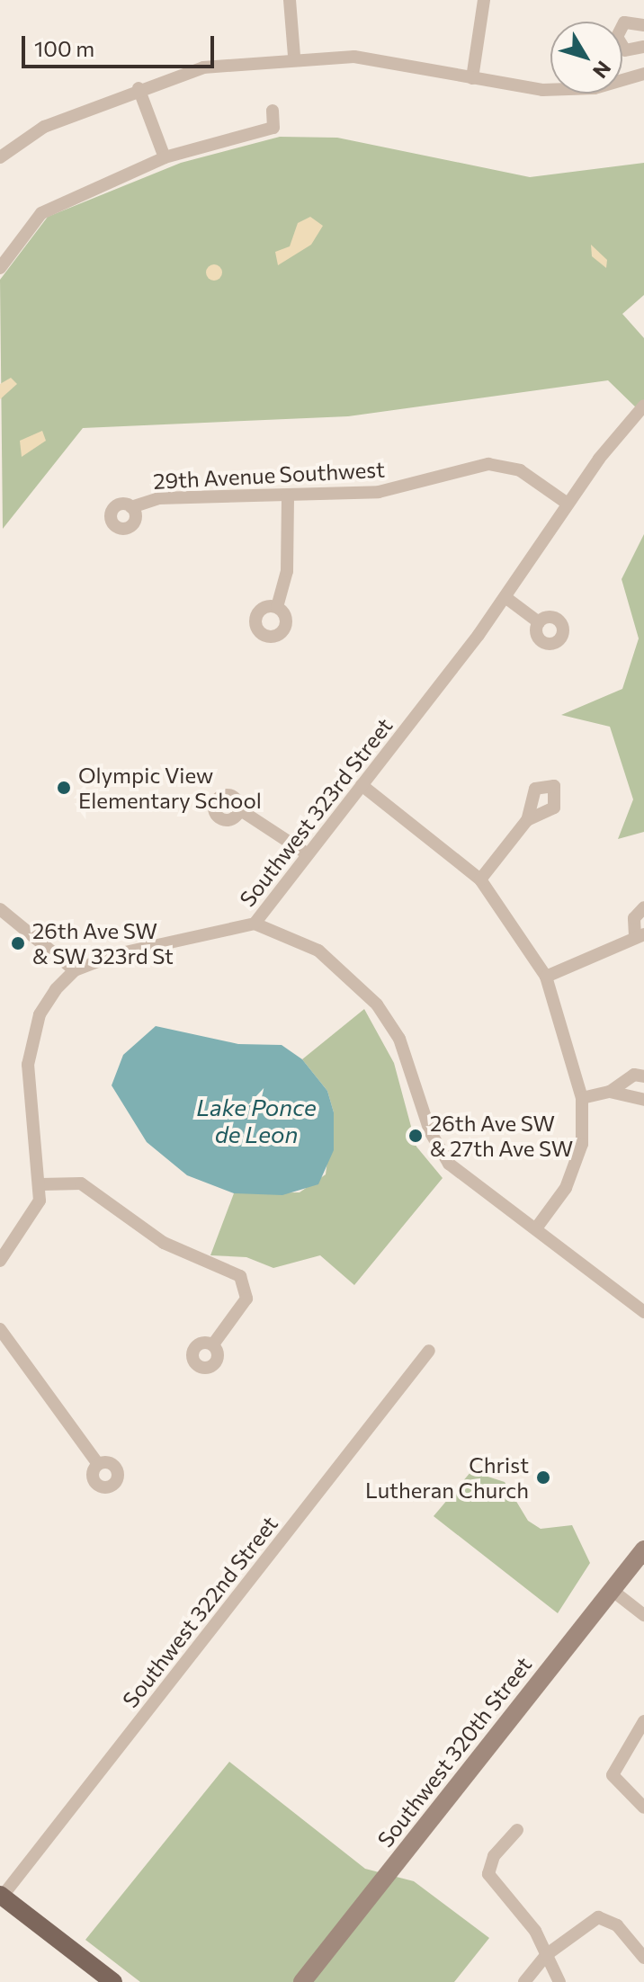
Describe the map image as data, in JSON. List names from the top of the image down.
{
  "streets": {
    "main road": ["Southwest 320th Street"],
    "street": ["29th Avenue Southwest", "Southwest 323rd Street", "Southwest 322nd Street"]
  },
  "crossings": [
    ["29th Avenue Southwest", "Southwest 323rd Street"]
  ],
  "water": ["Lake Ponce de Leon"],
  "places": [
    "Olympic View Elementary School",
    "26th Ave SW & SW 323rd St",
    "26th Ave SW & 27th Ave SW",
    "Christ Lutheran Church"
  ],
  "scale_bar": "100 m",
  "north": "bottom right"
}
